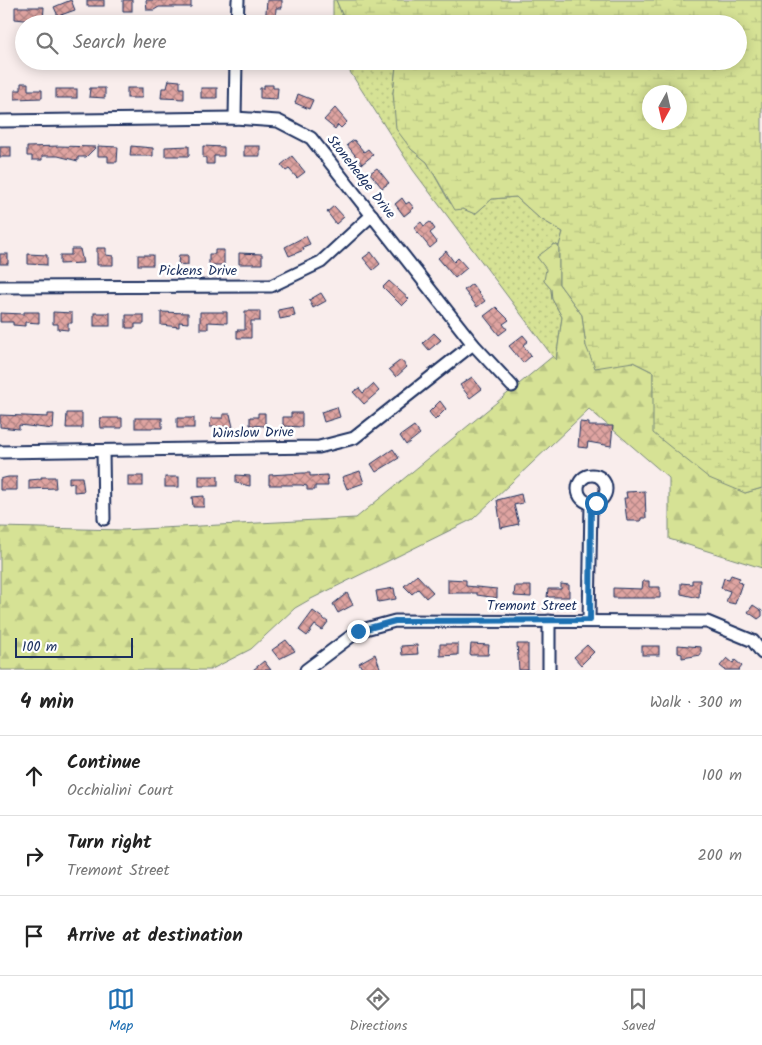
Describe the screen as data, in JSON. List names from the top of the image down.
{
  "streets": {
    "street": [
      "Stonehedge Drive",
      "Pickens Drive",
      "Winslow Drive",
      "Tremont Street"
    ]
  },
  "crossings": [
    ["Stonehedge Drive", "Pickens Drive"],
    ["Stonehedge Drive", "Winslow Drive"]
  ],
  "scale_bar": "100 m",
  "north": "bottom",
  "page": {
    "search": "Search here",
    "scale": "100 m",
    "heading": ["4 min", "Walk · 300 m"],
    "list": [
      ["Continue", "Occhialini Court", "100 m"],
      ["Turn right", "Tremont Street", "200 m"],
      "Arrive at destination"
    ],
    "nav": ["Map", "Directions", "Saved"]
  }
}
